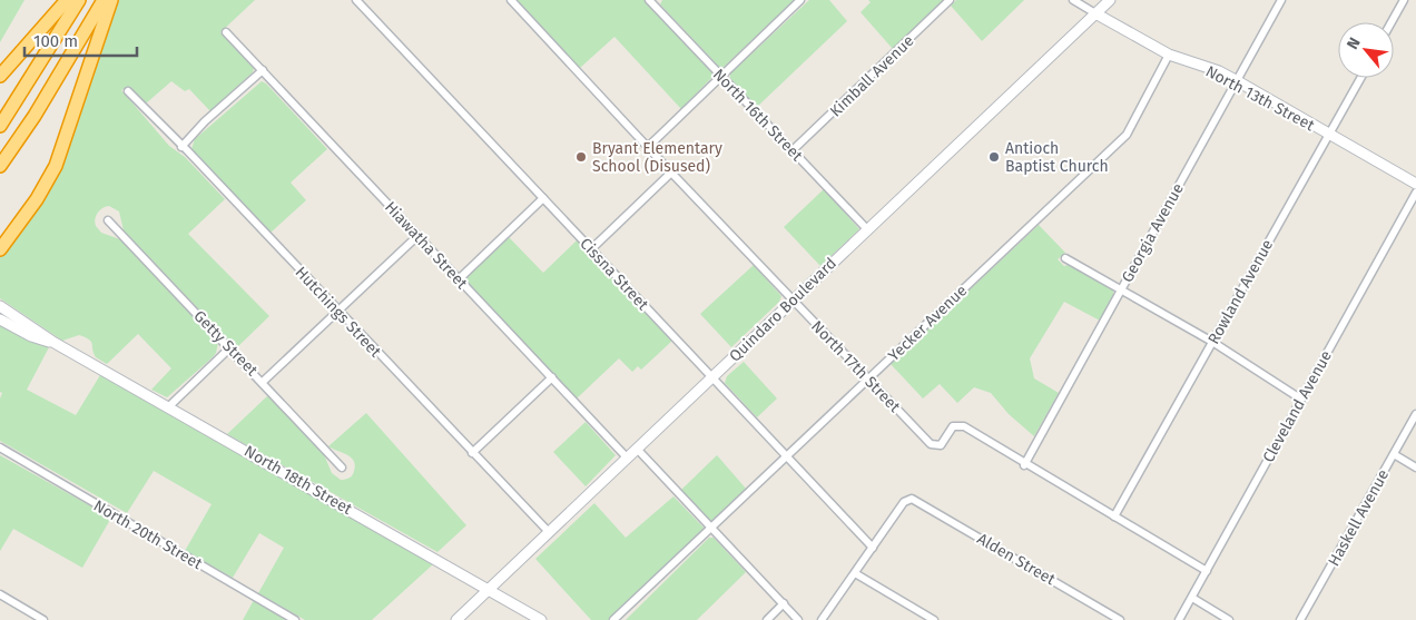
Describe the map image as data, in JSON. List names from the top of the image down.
{
  "streets": {
    "main road": ["North 13th Street", "Quindaro Boulevard", "North 18th Street"],
    "street": [
      "Kimball Avenue",
      "North 16th Street",
      "Georgia Avenue",
      "Hiawatha Street",
      "Cissna Street",
      "Rowland Avenue",
      "Hutchings Street",
      "Yecker Avenue",
      "Getty Street",
      "North 17th Street",
      "Cleveland Avenue",
      "Haskell Avenue",
      "North 20th Street",
      "Alden Street"
    ]
  },
  "crossings": [
    ["Kimball Avenue", "North 16th Street"],
    ["North 13th Street", "Georgia Avenue"],
    ["North 13th Street", "Rowland Avenue"],
    ["North 13th Street", "Quindaro Boulevard"],
    ["North 13th Street", "Yecker Avenue"],
    ["North 16th Street", "Quindaro Boulevard"],
    ["Georgia Avenue", "North 17th Street"],
    ["Hiawatha Street", "Quindaro Boulevard"],
    ["Cissna Street", "Quindaro Boulevard"],
    ["Cissna Street", "Yecker Avenue"],
    ["Cissna Street", "Alden Street"],
    ["Rowland Avenue", "North 17th Street"],
    ["Quindaro Boulevard", "Hutchings Street"],
    ["Quindaro Boulevard", "North 17th Street"],
    ["Quindaro Boulevard", "North 18th Street"],
    ["Yecker Avenue", "North 17th Street"],
    ["North 17th Street", "Cleveland Avenue"]
  ],
  "places": ["Bryant Elementary School (Disused)", "Antioch Baptist Church"],
  "scale_bar": "100 m",
  "north": "top left"
}
